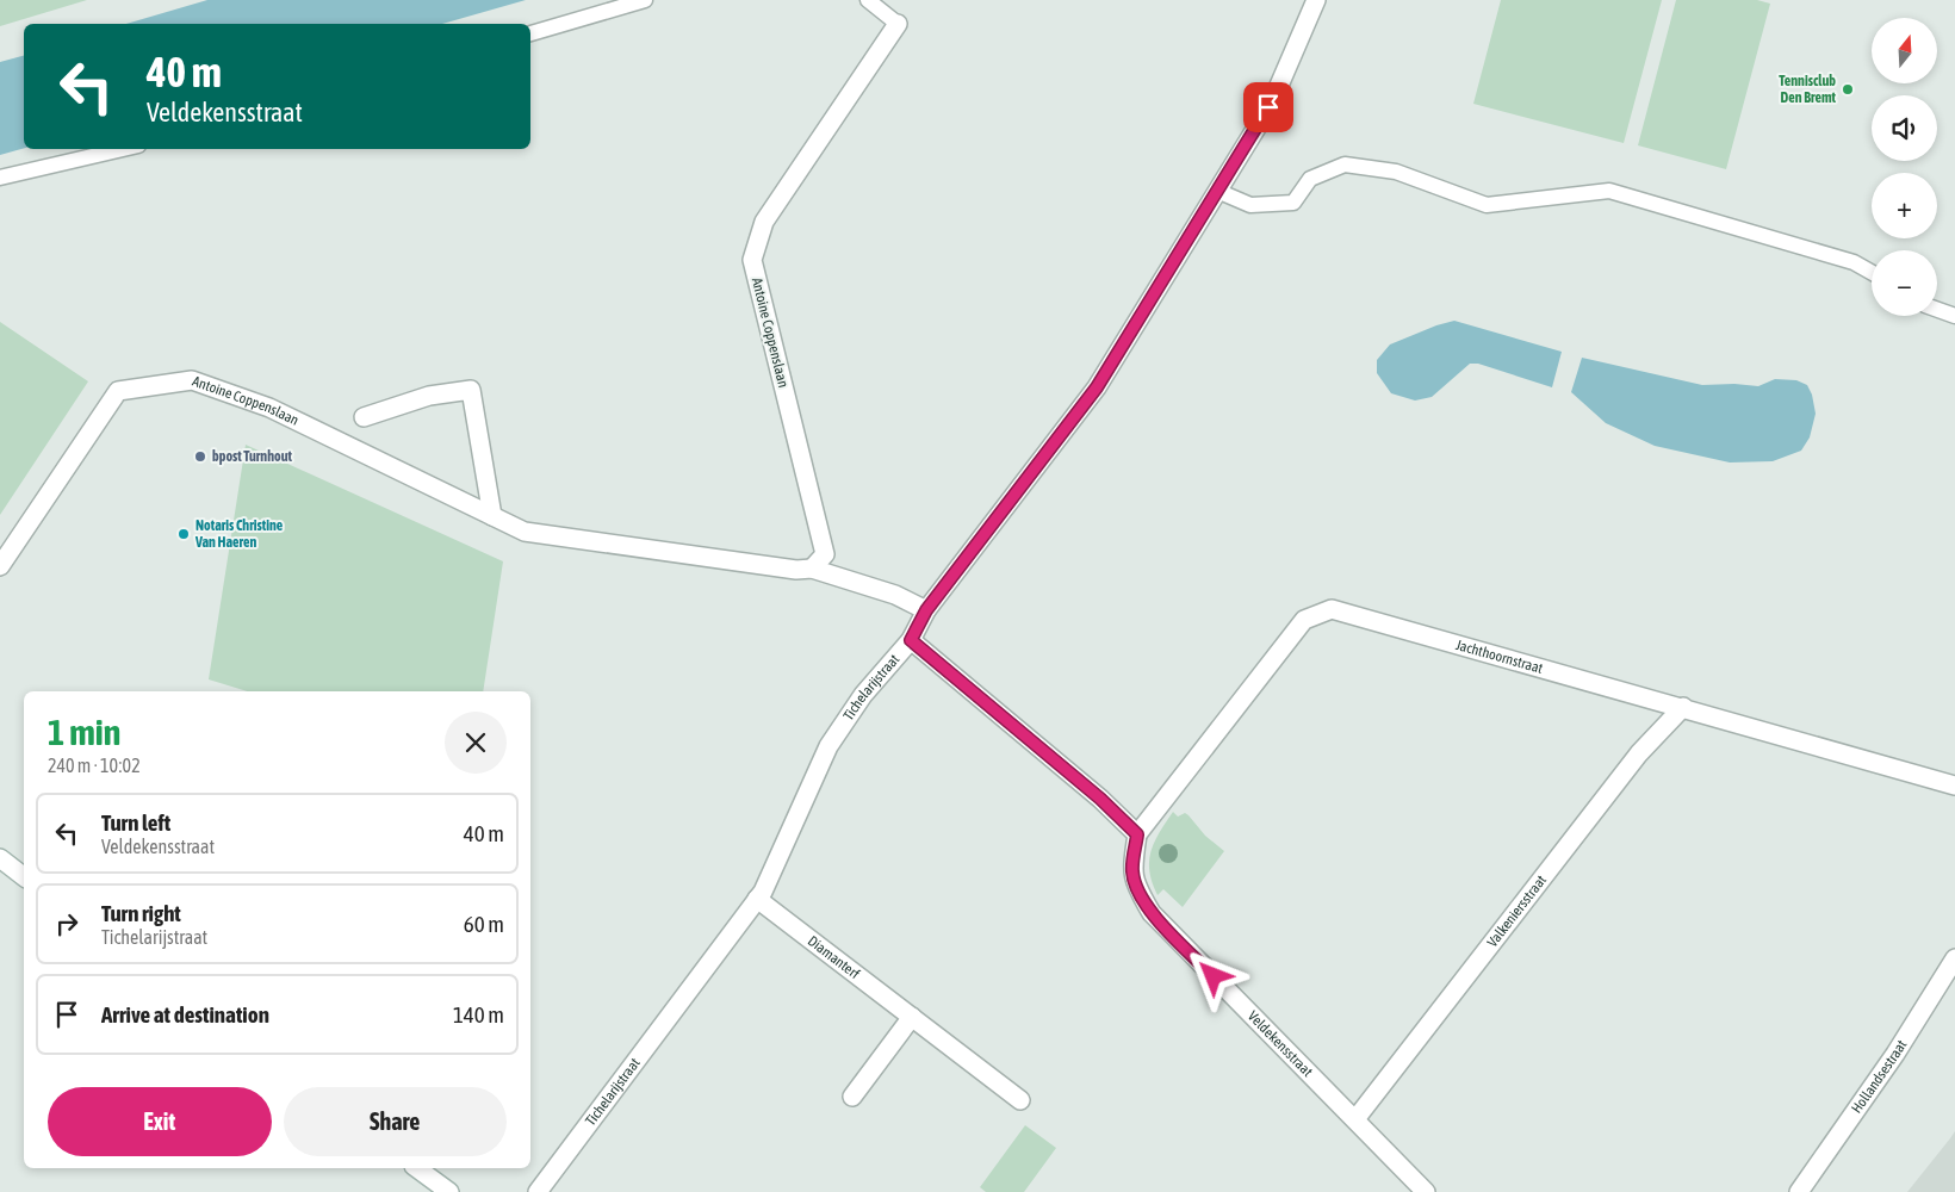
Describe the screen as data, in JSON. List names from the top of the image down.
{
  "streets": {
    "street": [
      "Antoine Coppenslaan",
      "Jachthoornstraat",
      "Tichelarijstraat",
      "Valkeniersstraat",
      "Diamanterf",
      "Veldekensstraat",
      "Hollandsestraat"
    ]
  },
  "crossings": [
    ["Antoine Coppenslaan", "Tichelarijstraat"],
    ["Jachthoornstraat", "Valkeniersstraat"],
    ["Jachthoornstraat", "Veldekensstraat"],
    ["Tichelarijstraat", "Diamanterf"],
    ["Valkeniersstraat", "Veldekensstraat"]
  ],
  "places": ["Tennisclub Den Bremt", "bpost Turnhout", "Notaris Christine Van Haeren"],
  "north": "top",
  "page": {
    "map_buttons": ["+", "−"],
    "turn": ["40 m", "Veldekensstraat"],
    "heading": ["1 min", "240 m · 10:02"],
    "list": [
      {
        "name": "Turn left",
        "note": "Veldekensstraat",
        "value": "40 m"
      },
      {
        "name": "Turn right",
        "note": "Tichelarijstraat",
        "value": "60 m"
      },
      {
        "name": "Arrive at destination",
        "value": "140 m"
      }
    ],
    "buttons": ["Exit", "Share"]
  }
}
